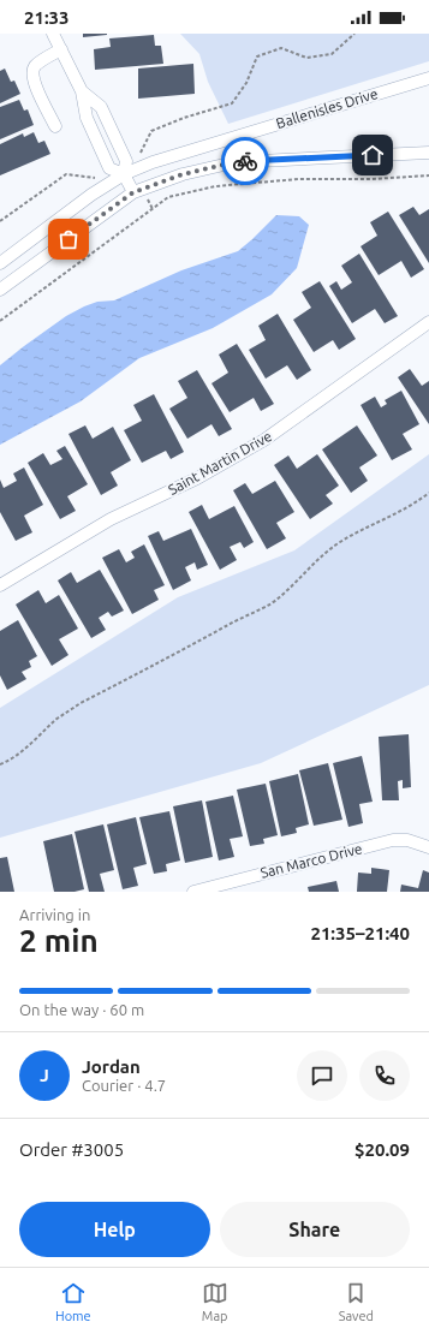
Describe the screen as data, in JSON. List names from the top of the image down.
{
  "streets": {
    "street": ["Ballenisles Drive", "Saint Martin Drive", "San Marco Drive"]
  },
  "page": {
    "status": "21:33",
    "heading": ["2 min", "Arriving in", "21:35–21:40"],
    "panel": [
      "Jordan",
      "Courier · 4.7",
      "Order #3005",
      "$20.09"
    ],
    "bar": "On the way · 60 m",
    "round": "J",
    "buttons": ["Help", "Share"],
    "tabs": ["Home", "Map", "Saved"]
  }
}
